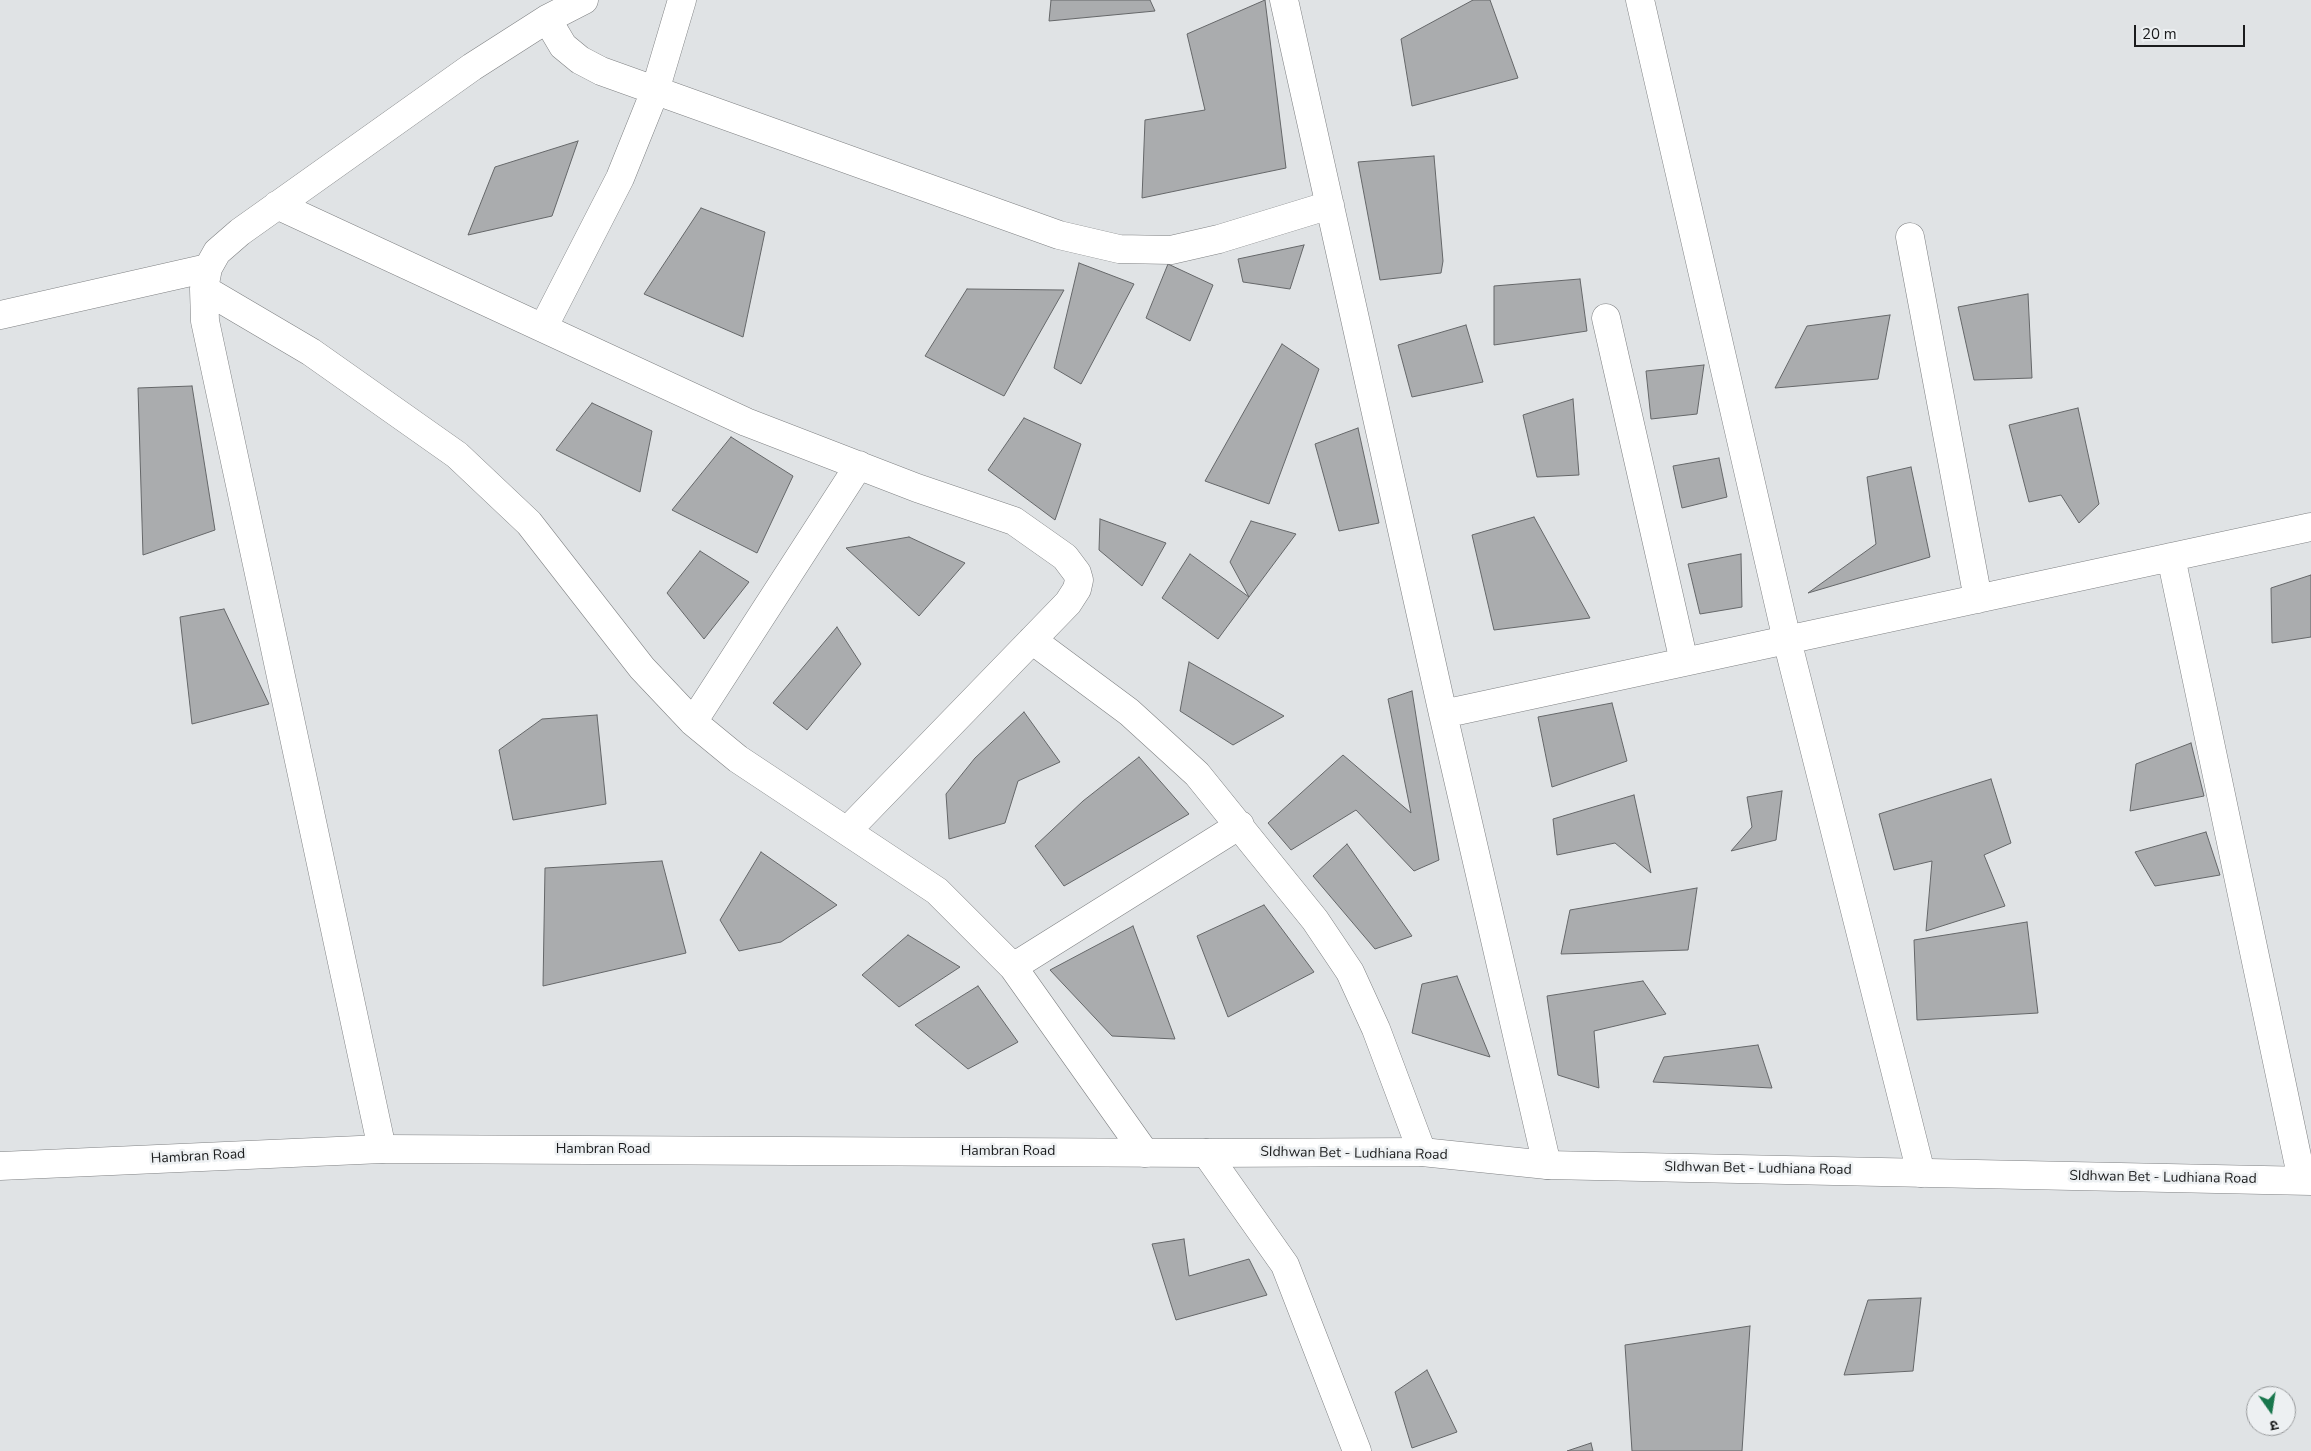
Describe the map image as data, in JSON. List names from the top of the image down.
{
  "streets": {
    "street": ["Hambran Road", "SIdhwan Bet - Ludhiana Road"]
  },
  "crossings": [
    ["Hambran Road", "SIdhwan Bet - Ludhiana Road"]
  ],
  "scale_bar": "20 m",
  "north": "bottom"
}
